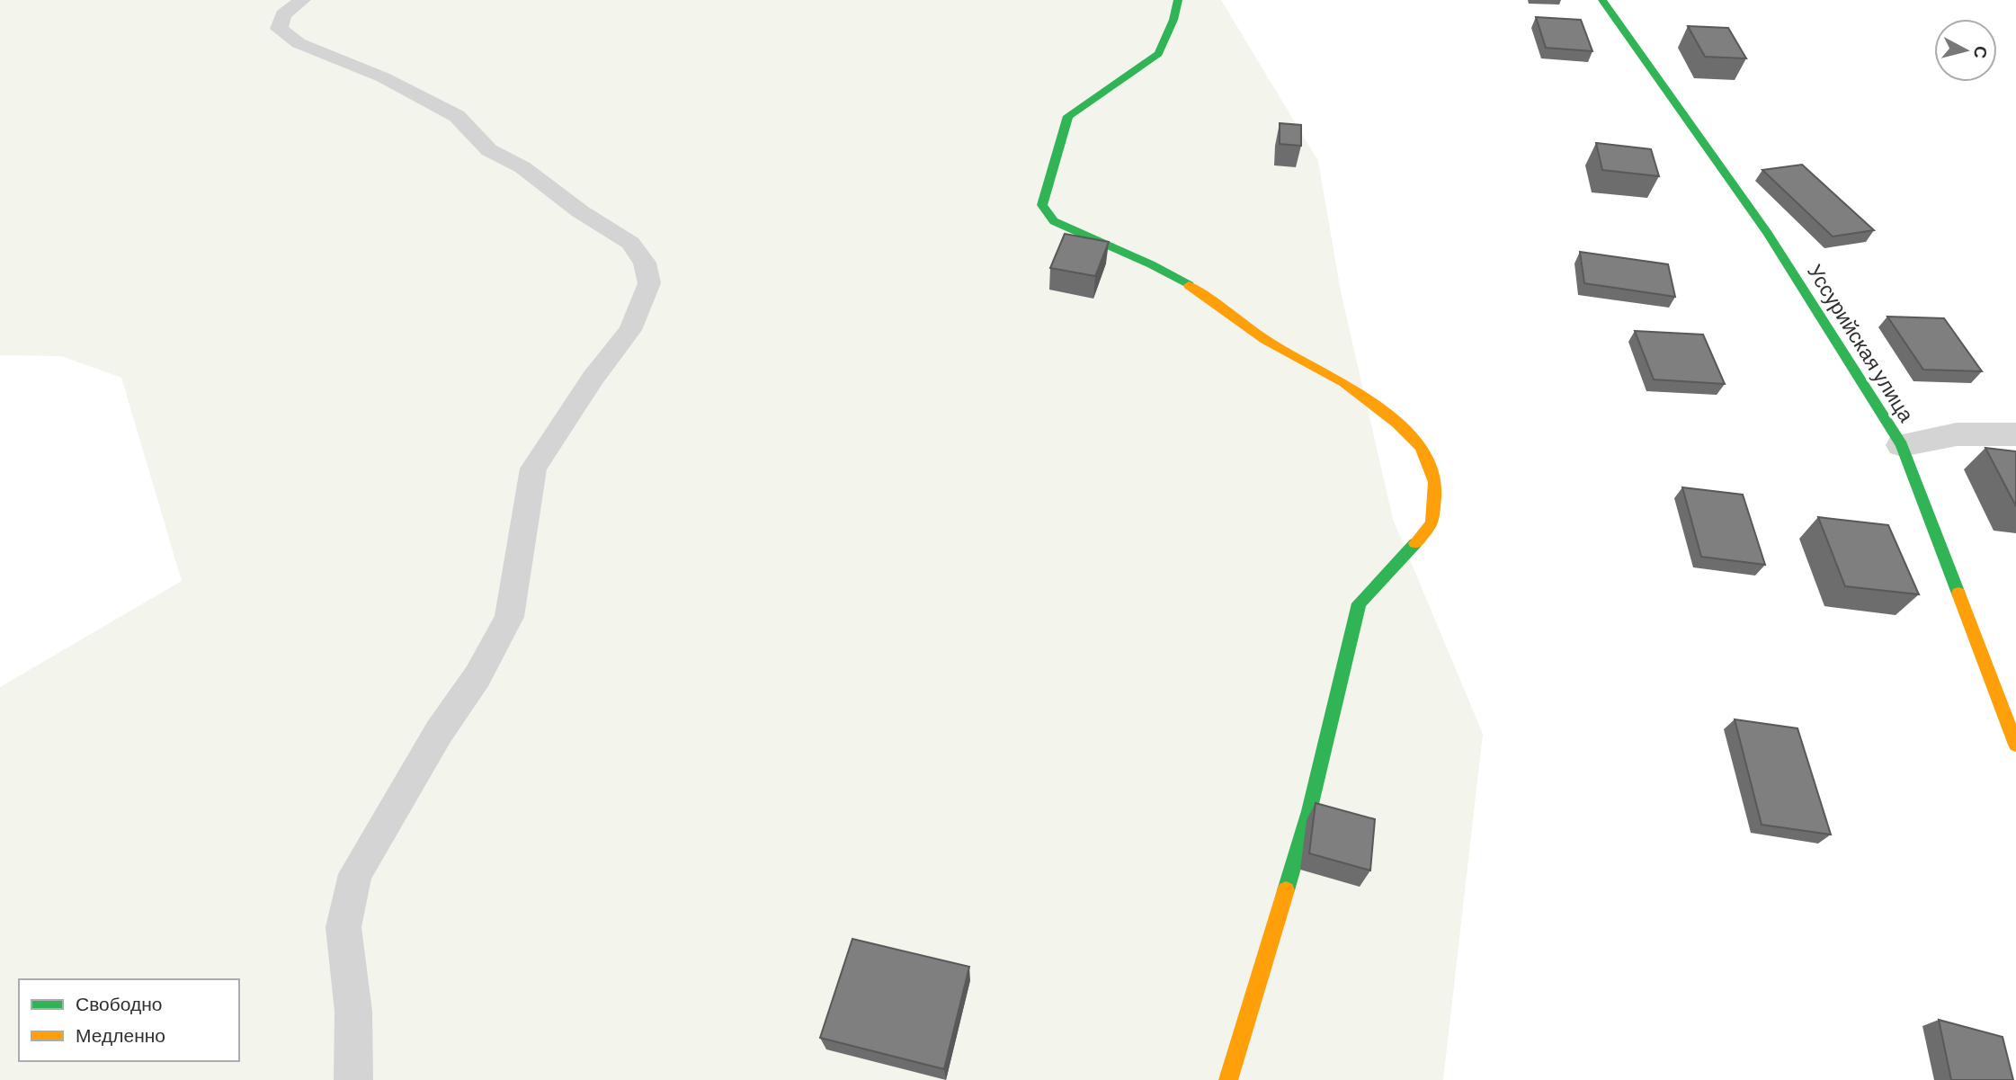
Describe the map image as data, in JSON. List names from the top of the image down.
{
  "streets": {
    "street": ["Уссурийская улица"]
  },
  "legend": ["Свободно", "Медленно"],
  "north": "right"
}
